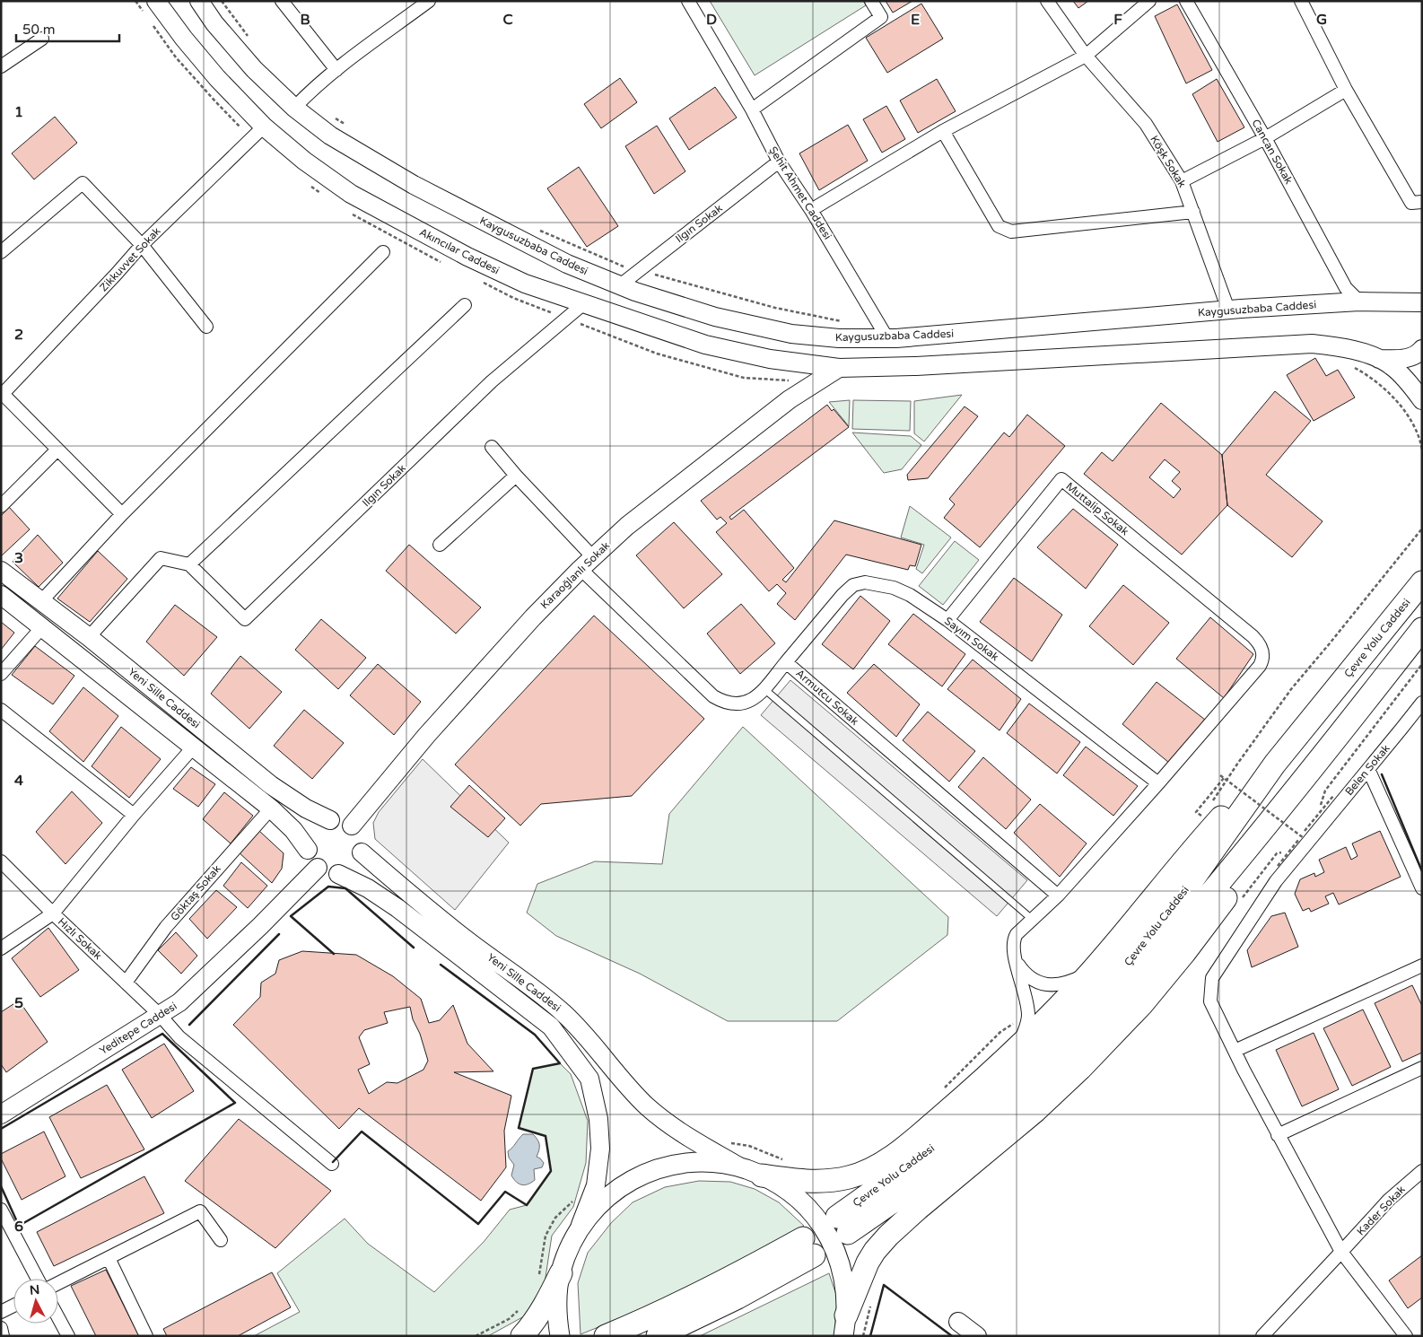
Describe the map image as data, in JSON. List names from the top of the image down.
{
  "streets": {
    "highway": ["Çevre Yolu Caddesi"],
    "main road": [
      "Kaygusuzbaba Caddesi",
      "Akıncılar Caddesi",
      "Karaoğlanlı Sokak",
      "Yeni Sille Caddesi",
      "Yeditepe Caddesi"
    ],
    "street": [
      "Cancan Sokak",
      "Köşk Sokak",
      "Şehit Ahmet Caddesi",
      "Ilgın Sokak",
      "Zikkuvvet Sokak",
      "Muttalip Sokak",
      "Sayım Sokak",
      "Armutcu Sokak",
      "Belen Sokak",
      "Göktaş Sokak",
      "Hızlı Sokak",
      "Kader Sokak"
    ]
  },
  "crossings": [
    ["Cancan Sokak", "Kaygusuzbaba Caddesi"],
    ["Köşk Sokak", "Kaygusuzbaba Caddesi"],
    ["Şehit Ahmet Caddesi", "Ilgın Sokak"],
    ["Şehit Ahmet Caddesi", "Kaygusuzbaba Caddesi"],
    ["Ilgın Sokak", "Kaygusuzbaba Caddesi"],
    ["Ilgın Sokak", "Akıncılar Caddesi"],
    ["Akıncılar Caddesi", "Zikkuvvet Sokak"],
    ["Akıncılar Caddesi", "Karaoğlanlı Sokak"],
    ["Muttalip Sokak", "Sayım Sokak"],
    ["Karaoğlanlı Sokak", "Armutcu Sokak"],
    ["Karaoğlanlı Sokak", "Yeni Sille Caddesi"],
    ["Karaoğlanlı Sokak", "Yeditepe Caddesi"],
    ["Sayım Sokak", "Armutcu Sokak"],
    ["Yeni Sille Caddesi", "Göktaş Sokak"],
    ["Yeni Sille Caddesi", "Yeditepe Caddesi"],
    ["Belen Sokak", "Kader Sokak"],
    ["Göktaş Sokak", "Hızlı Sokak"],
    ["Hızlı Sokak", "Yeditepe Caddesi"]
  ],
  "scale_bar": "50 m",
  "north": "top",
  "grid": {
    "columns": [
      "B",
      "C",
      "D",
      "E",
      "F",
      "G"
    ],
    "rows": [
      "1",
      "2",
      "3",
      "4",
      "5",
      "6"
    ]
  }
}
